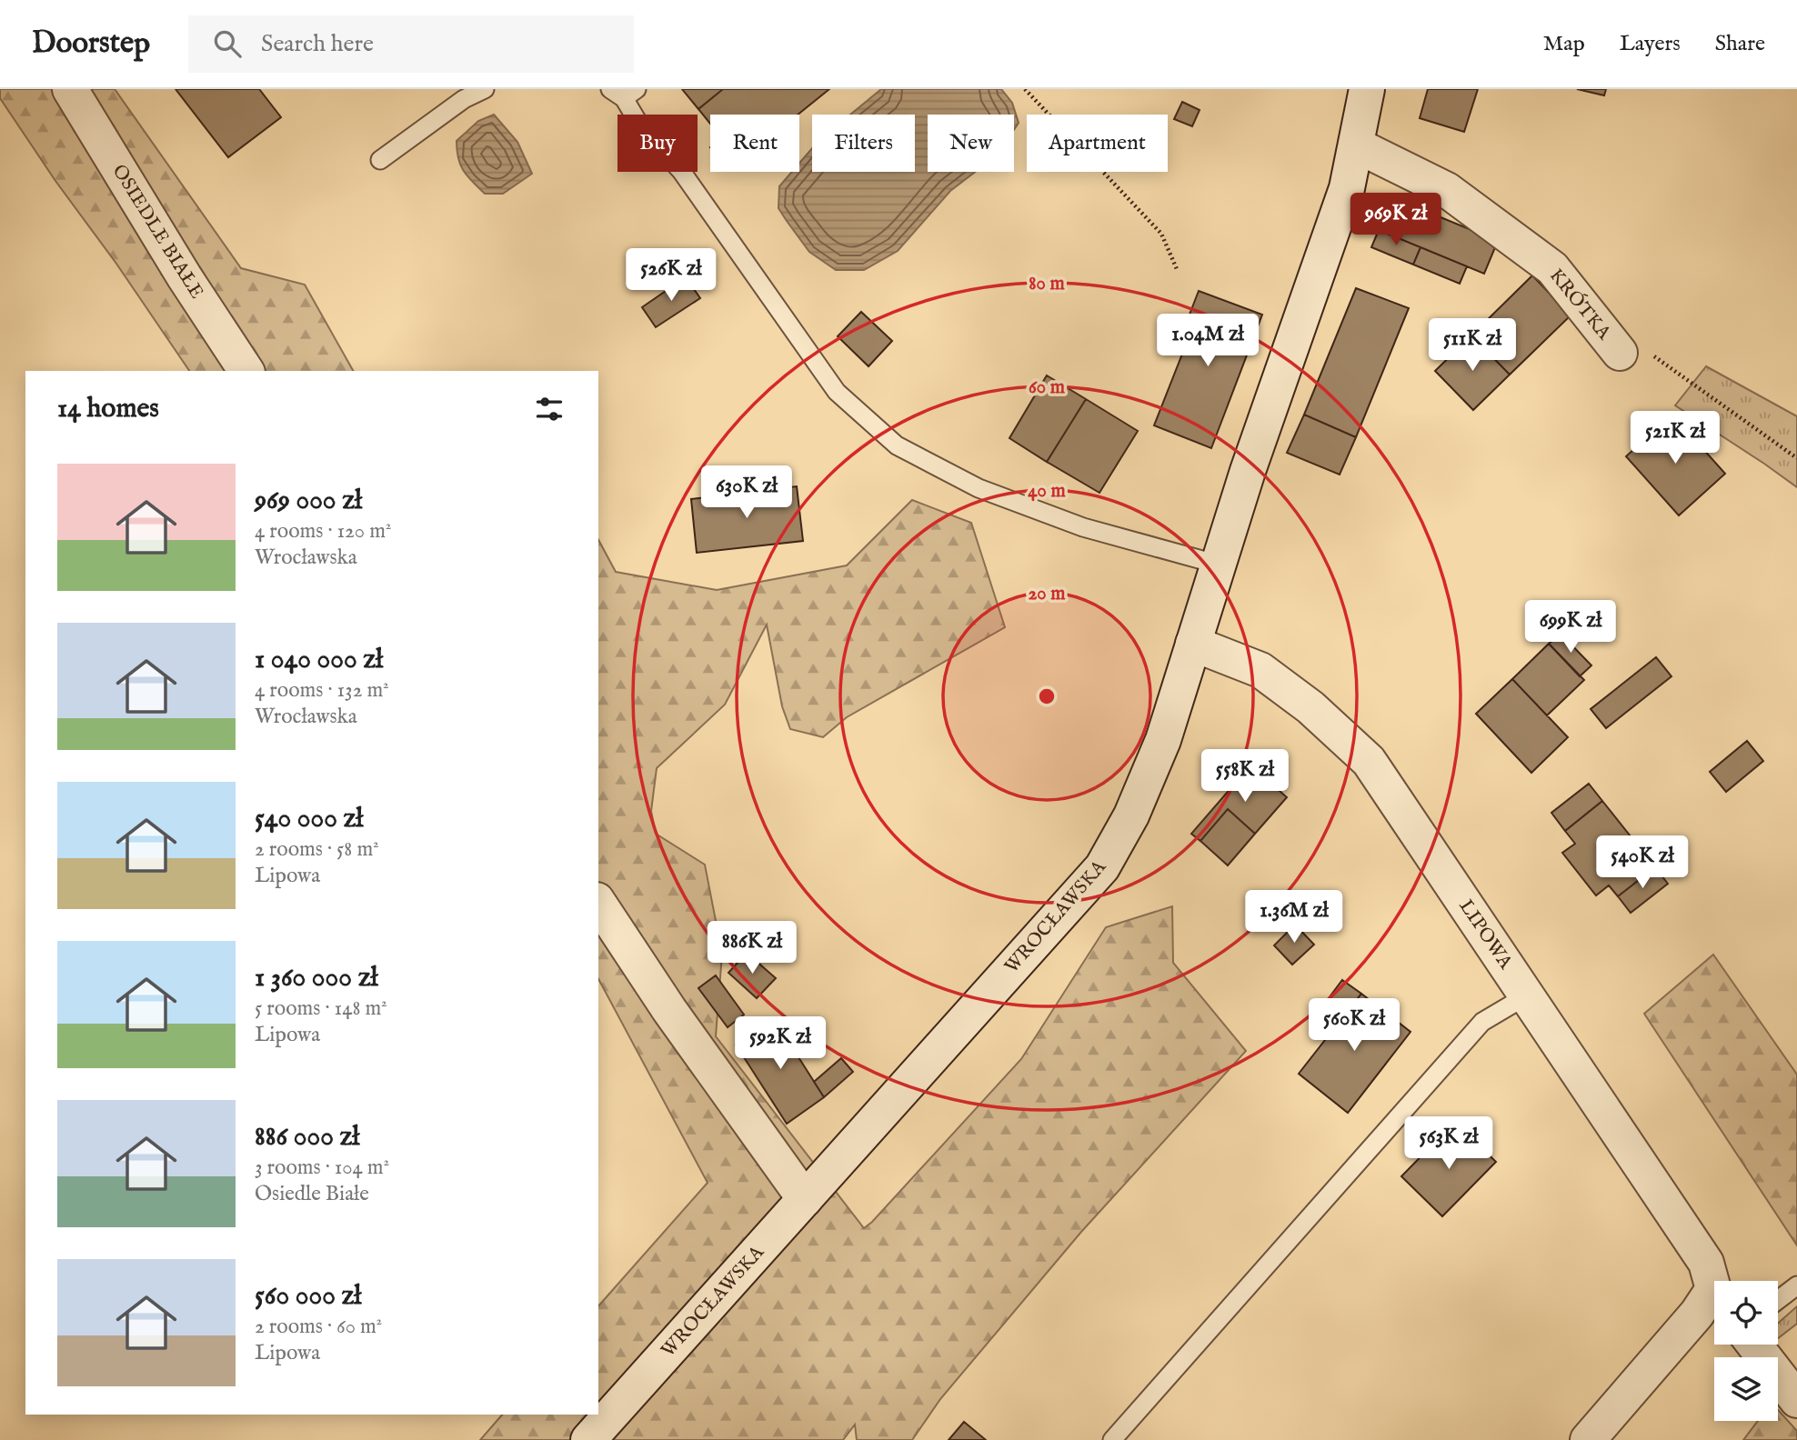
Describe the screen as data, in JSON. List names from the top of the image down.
{
  "streets": {
    "street": [
      "OSIEDLE BIAŁE",
      "KRÓTKA",
      "WROCŁAWSKA",
      "LIPOWA"
    ]
  },
  "crossings": [
    ["KRÓTKA", "WROCŁAWSKA"],
    ["WROCŁAWSKA", "LIPOWA"]
  ],
  "page": {
    "header": "Doorstep",
    "search": "Search here",
    "nav": ["Map", "Layers", "Share"],
    "chip": [
      "Buy",
      "Rent",
      "Filters",
      "New",
      "Apartment"
    ],
    "price": [
      "969K zł",
      "526K zł",
      "1.04M zł",
      "511K zł",
      "521K zł",
      "630K zł",
      "699K zł",
      "558K zł",
      "540K zł",
      "1.36M zł",
      "886K zł",
      "560K zł",
      "592K zł",
      "563K zł"
    ],
    "heading": "14 homes",
    "list": [
      {
        "name": "969 000 zł",
        "note": "4 rooms · 120 m² · Wrocławska"
      },
      {
        "name": "1 040 000 zł",
        "note": "4 rooms · 132 m² · Wrocławska"
      },
      {
        "name": "540 000 zł",
        "note": "2 rooms · 58 m² · Lipowa"
      },
      {
        "name": "1 360 000 zł",
        "note": "5 rooms · 148 m² · Lipowa"
      },
      {
        "name": "886 000 zł",
        "note": "3 rooms · 104 m² · Osiedle Białe"
      },
      {
        "name": "560 000 zł",
        "note": "2 rooms · 60 m² · Lipowa"
      }
    ]
  },
  "rings": [
    "80 m",
    "60 m",
    "40 m",
    "20 m"
  ]
}
